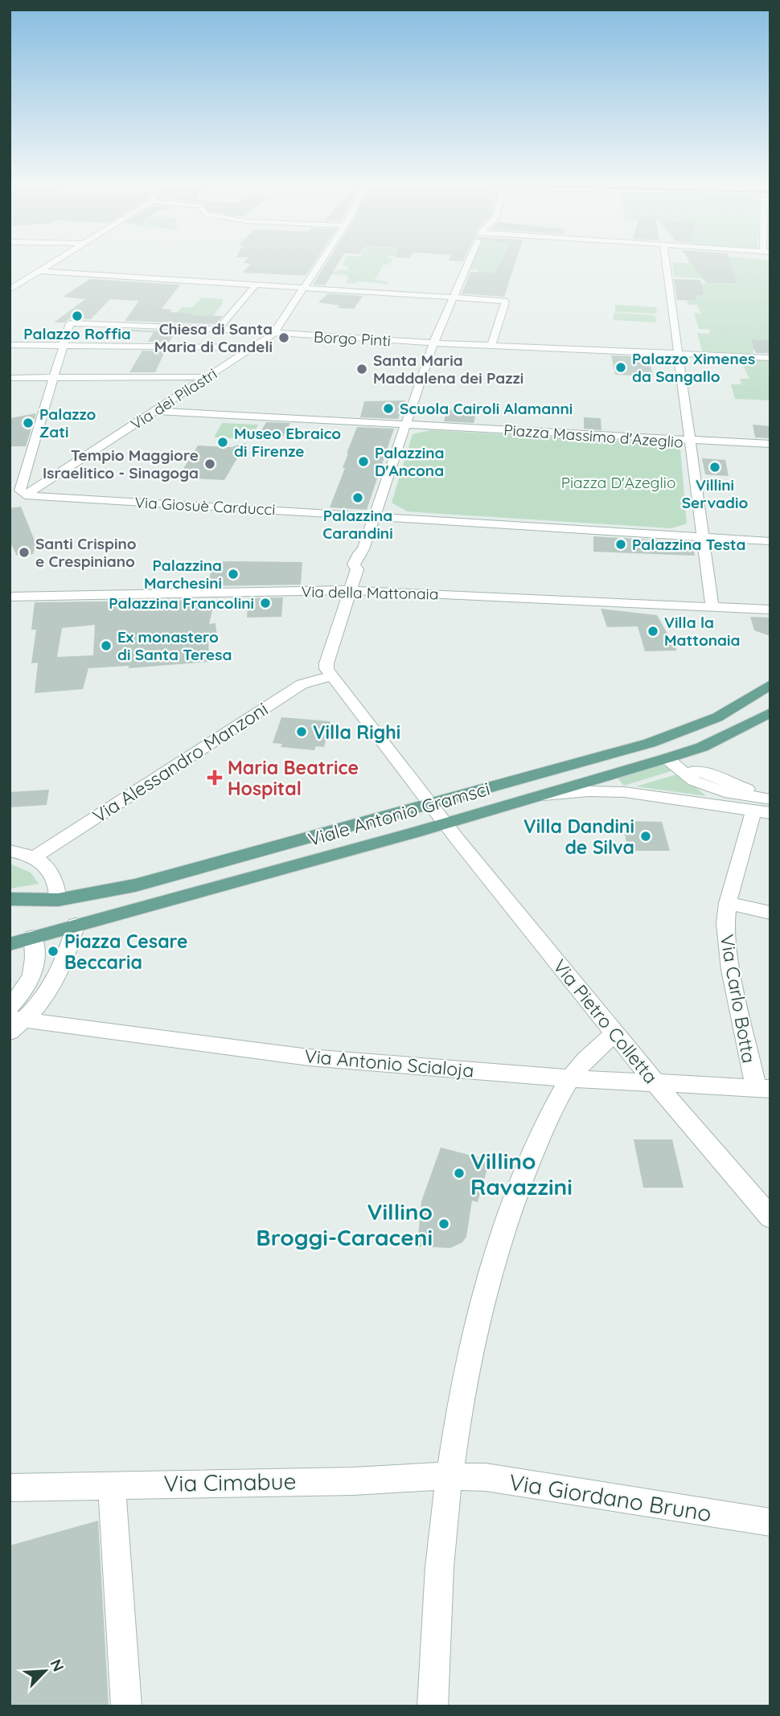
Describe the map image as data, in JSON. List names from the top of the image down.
{
  "streets": {
    "main road": ["Viale Antonio Gramsci"],
    "street": [
      "Borgo Pinti",
      "Via dei Pilastri",
      "Piazza Massimo d'Azeglio",
      "Via Giosuè Carducci",
      "Via della Mattonaia",
      "Via Alessandro Manzoni",
      "Via Carlo Botta",
      "Via Pietro Colletta",
      "Via Antonio Scialoja",
      "Via Cimabue",
      "Via Giordano Bruno"
    ]
  },
  "crossings": [
    ["Borgo Pinti", "Via dei Pilastri"],
    ["Via dei Pilastri", "Piazza Massimo d'Azeglio"],
    ["Via dei Pilastri", "Via Giosuè Carducci"],
    ["Piazza Massimo d'Azeglio", "Via della Mattonaia"],
    ["Via Alessandro Manzoni", "Via Pietro Colletta"],
    ["Viale Antonio Gramsci", "Via Pietro Colletta"],
    ["Via Carlo Botta", "Via Antonio Scialoja"],
    ["Via Pietro Colletta", "Via Antonio Scialoja"],
    ["Via Cimabue", "Via Giordano Bruno"]
  ],
  "parks": ["Piazza D'Azeglio"],
  "places": {
    "other": [
      "Palazzo Roffia",
      "Chiesa di Santa Maria di Candeli",
      "Palazzo Ximenes da Sangallo",
      "Santa Maria Maddalena dei Pazzi",
      "Scuola Cairoli Alamanni",
      "Palazzo Zati",
      "Museo Ebraico di Firenze",
      "Palazzina D'Ancona",
      "Tempio Maggiore Israelitico - Sinagoga",
      "Villini Servadio",
      "Palazzina Carandini",
      "Palazzina Testa",
      "Santi Crispino e Crespiniano",
      "Palazzina Marchesini",
      "Palazzina Francolini",
      "Villa la Mattonaia",
      "Ex monastero di Santa Teresa",
      "Villa Righi",
      "Villa Dandini de Silva",
      "Piazza Cesare Beccaria",
      "Villino Ravazzini",
      "Villino Broggi-Caraceni"
    ],
    "health": ["Maria Beatrice Hospital"]
  },
  "north": "top right"
}
